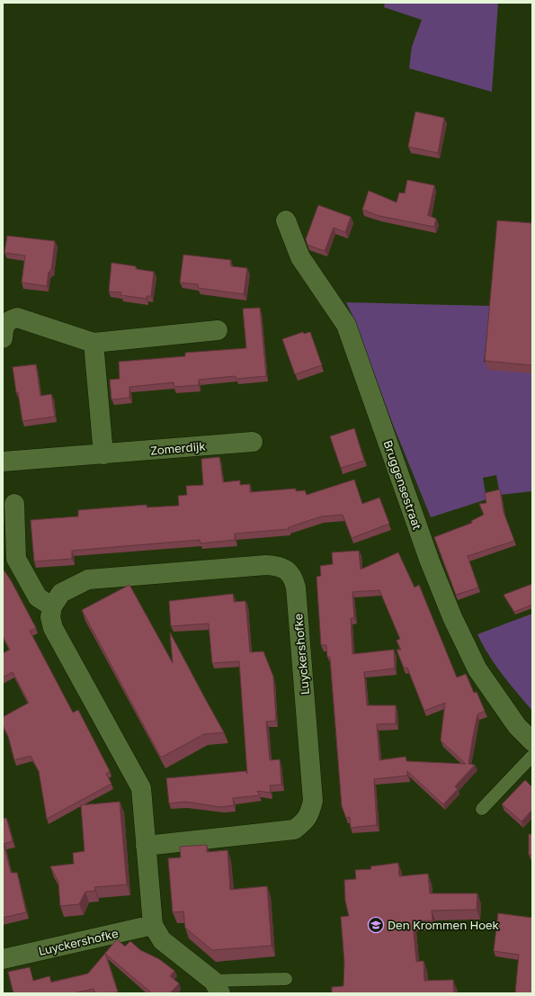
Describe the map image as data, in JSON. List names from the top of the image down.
{
  "streets": {
    "street": ["Zomerdijk", "Bruggensestraat", "Luyckershofke"]
  },
  "places": {
    "school or university": ["Den Krommen Hoek"]
  }
}
